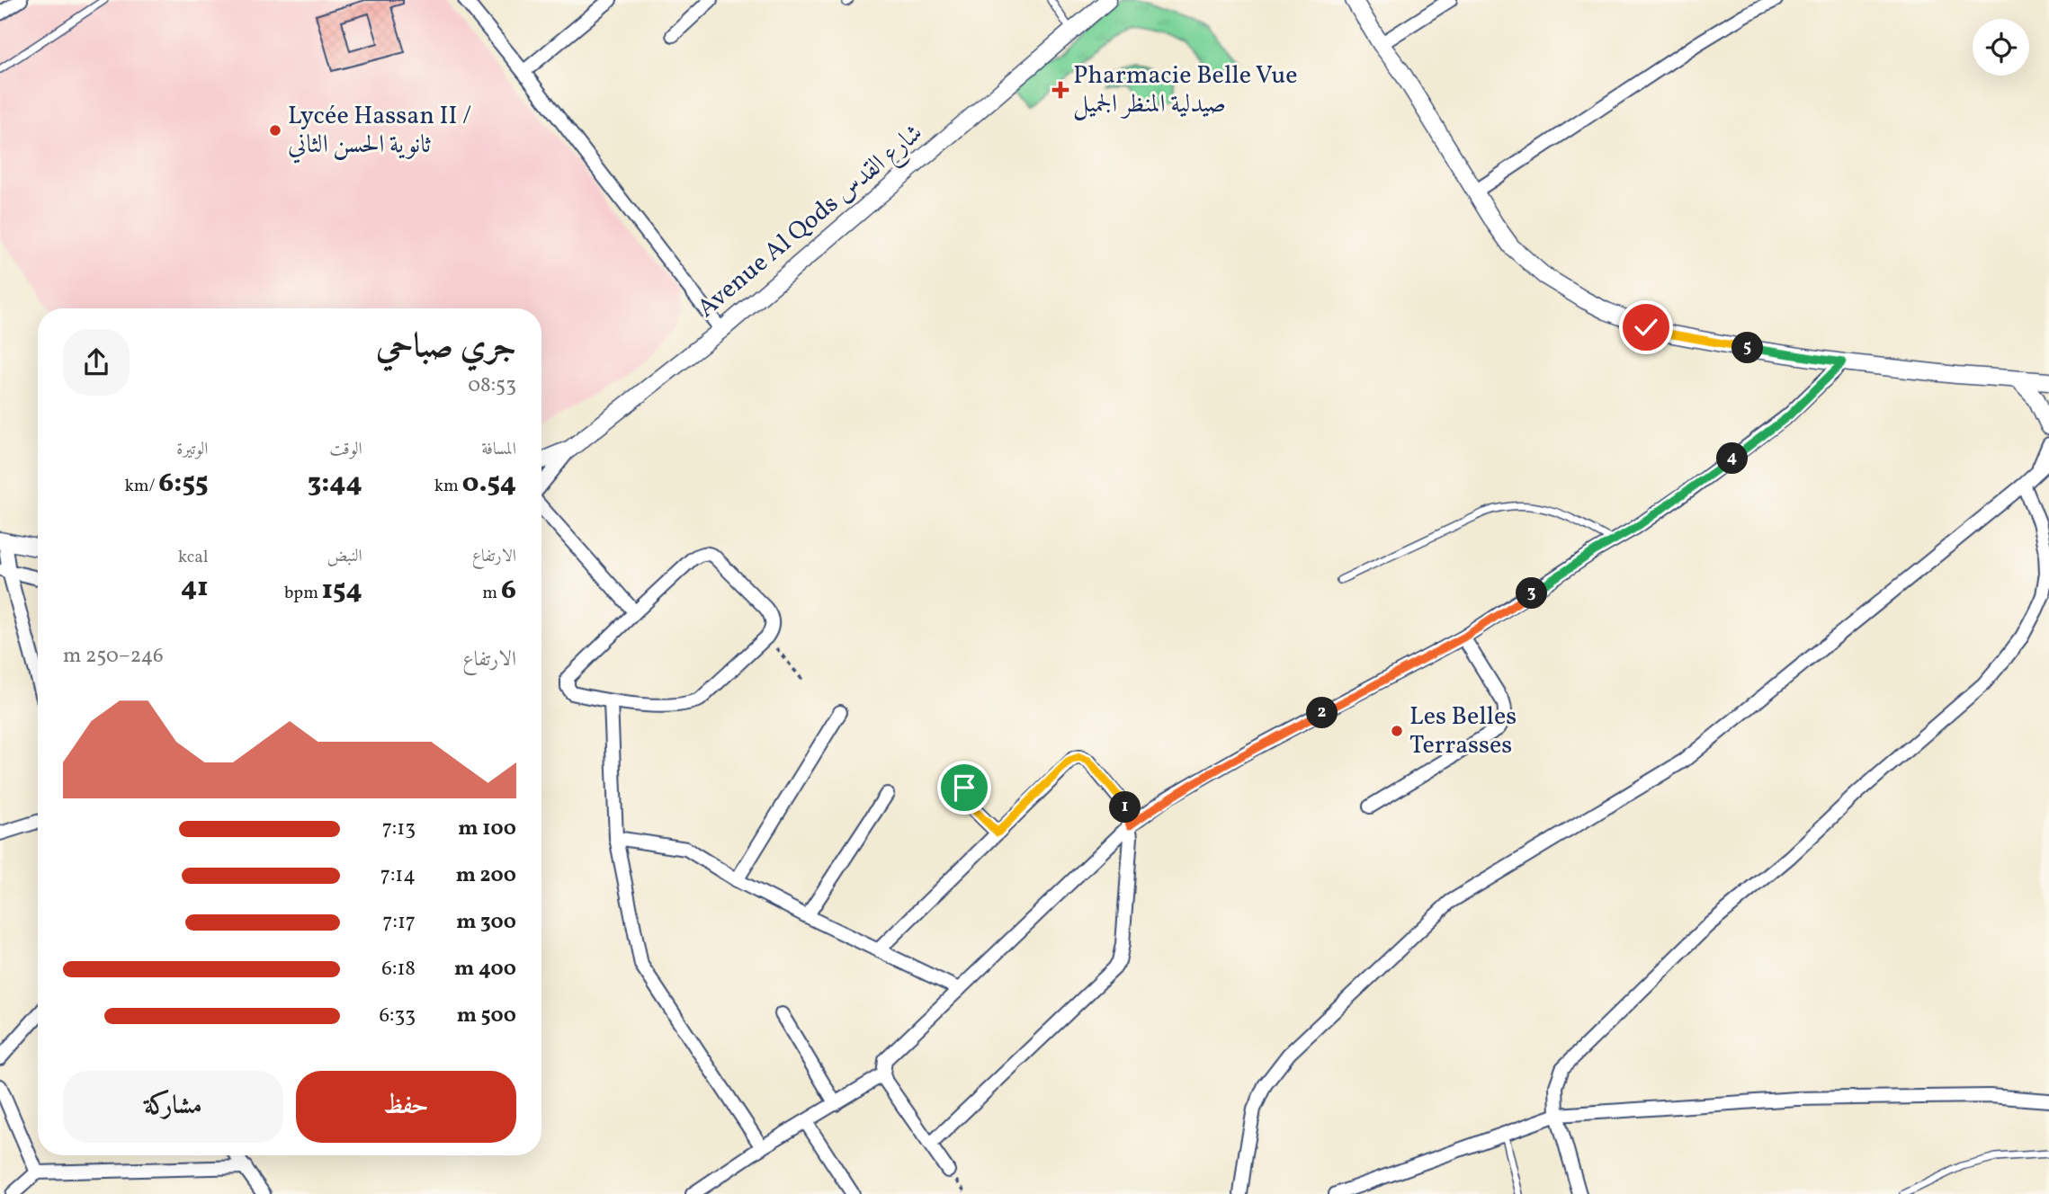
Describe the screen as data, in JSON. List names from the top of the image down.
{
  "streets": {
    "street": ["Avenue Al Qods شارع القدس"]
  },
  "places": {
    "health": ["Pharmacie Belle Vue صيدلية المنظر الجميل"],
    "other": ["Lycée Hassan II / ثانوية الحسن الثاني", "Les Belles Terrasses"]
  },
  "page": {
    "heading": ["جري صباحي", "08:53"],
    "pins": [
      "5",
      "4",
      "3",
      "2",
      "1"
    ],
    "stats": [
      ["المسافة", "0.54 km"],
      ["الوقت", "3:44"],
      ["الوتيرة", "6:55 /km"],
      ["الارتفاع", "6 m"],
      ["النبض", "154 bpm"],
      ["kcal", "41"]
    ],
    "chart": ["الارتفاع", "246–250 m"],
    "list": [
      {
        "name": "100 m",
        "note": "7:13"
      },
      {
        "name": "200 m",
        "note": "7:14"
      },
      {
        "name": "300 m",
        "note": "7:17"
      },
      {
        "name": "400 m",
        "note": "6:18"
      },
      {
        "name": "500 m",
        "note": "6:33"
      }
    ],
    "buttons": ["حفظ", "مشاركة"]
  }
}
